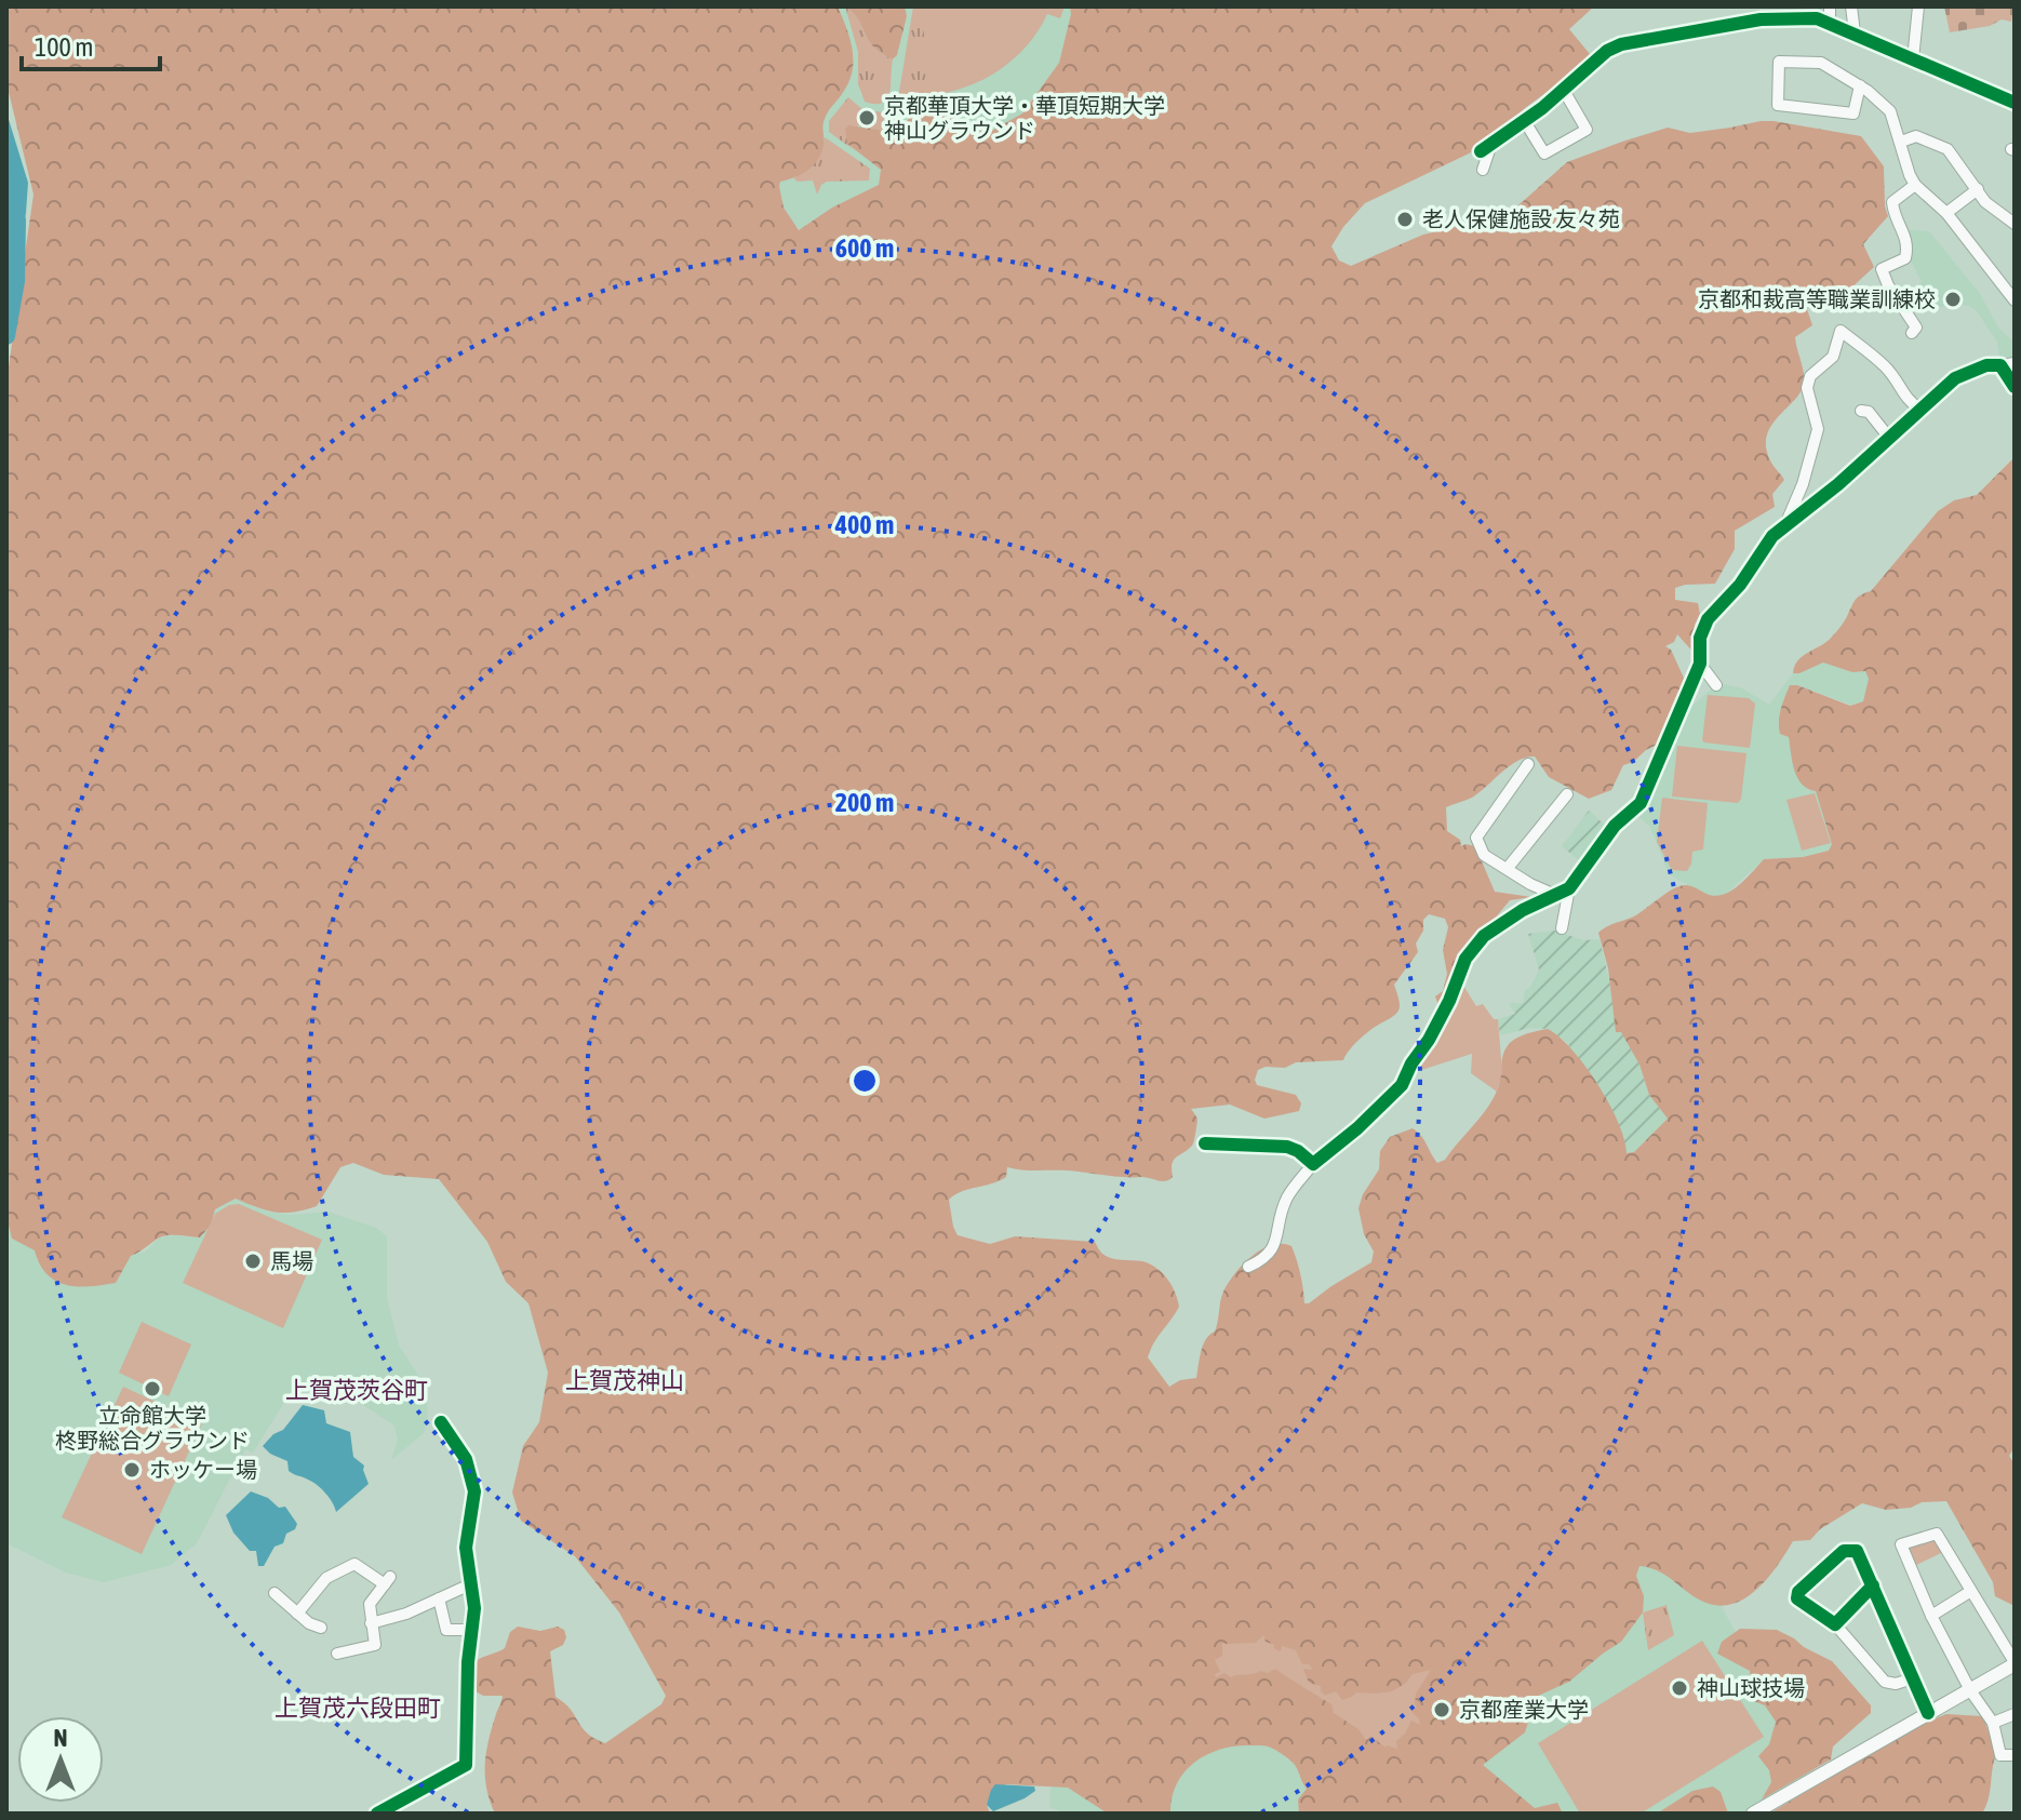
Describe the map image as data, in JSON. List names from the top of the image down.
{
  "districts": ["上賀茂神山", "上賀茂茨谷町", "上賀茂六段田町"],
  "places": [
    "京都華頂大学・華頂短期大学 神山グラウンド",
    "老人保健施設 友々苑",
    "京都和裁高等職業訓練校",
    "馬場",
    "立命館大学 柊野総合グラウンド",
    "ホッケー場",
    "神山球技場",
    "京都産業大学"
  ],
  "scale_bar": "100 m",
  "north": "top",
  "rings": ["600 m", "400 m", "200 m"]
}
